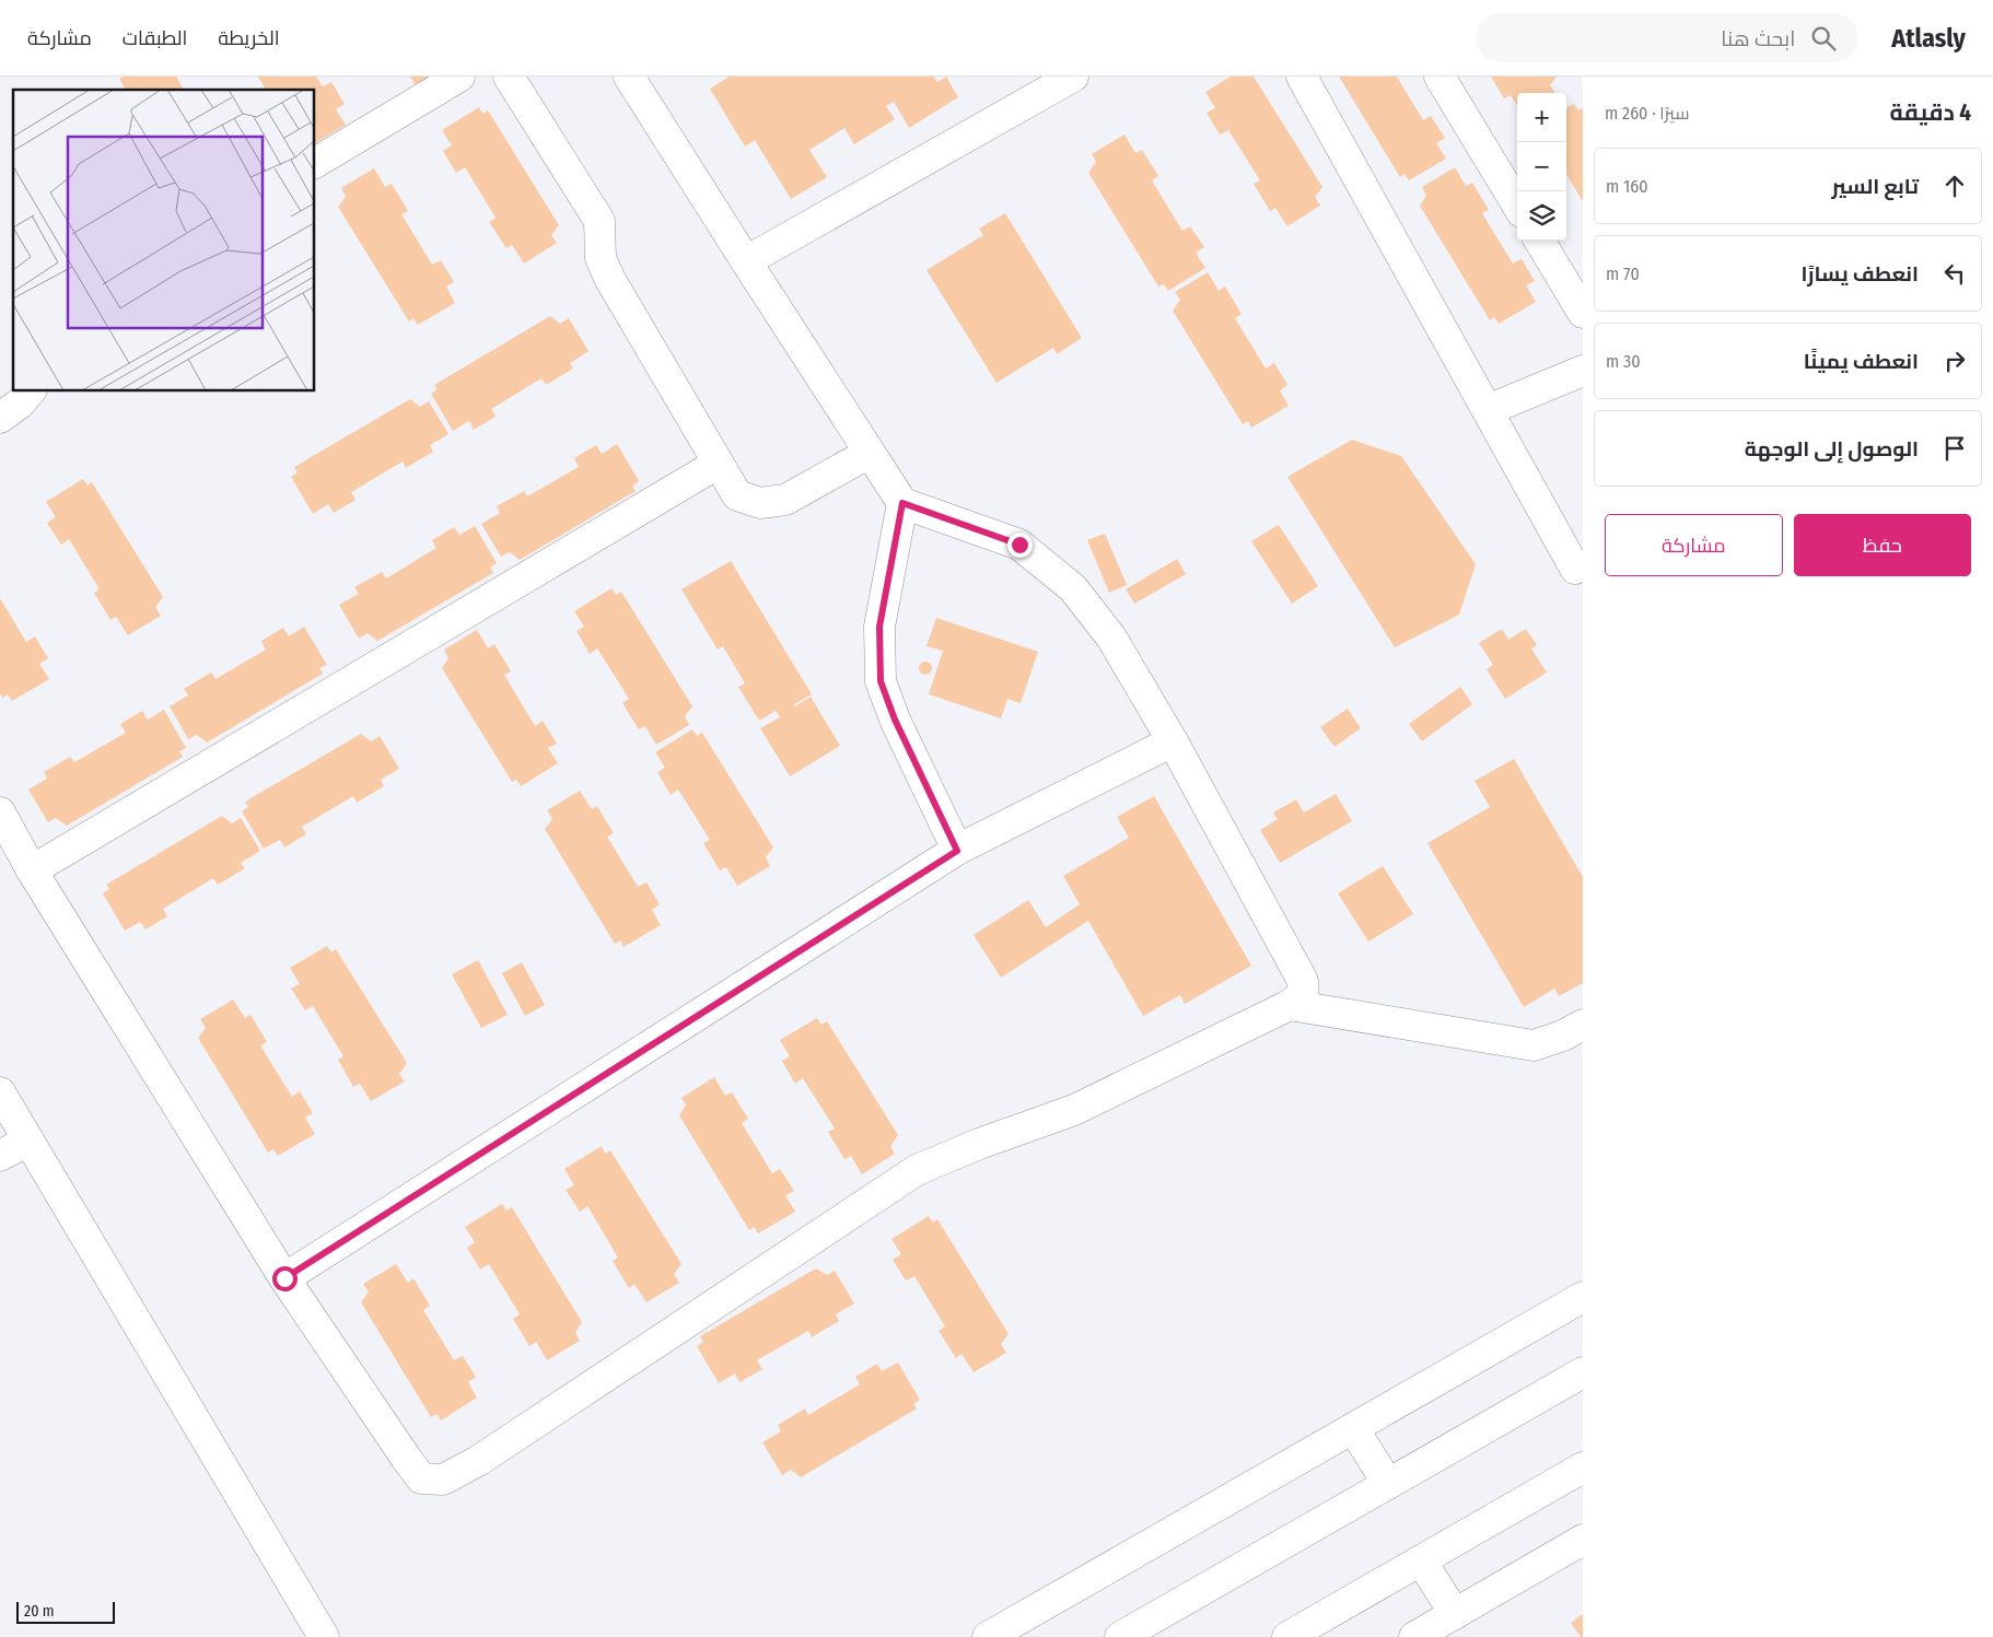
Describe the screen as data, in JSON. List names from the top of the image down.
{
  "scale_bar": "20 m",
  "page": {
    "header": "Atlasly",
    "search": "ابحث هنا",
    "nav": ["الخريطة", "الطبقات", "مشاركة"],
    "heading": ["4 دقيقة", "سيرًا · 260 m"],
    "map_buttons": ["+", "−"],
    "list": [
      ["تابع السير", "160 m"],
      ["انعطف يسارًا", "70 m"],
      ["انعطف يمينًا", "30 m"],
      "الوصول إلى الوجهة"
    ],
    "buttons": ["حفظ", "مشاركة"],
    "scale": "20 m"
  }
}
